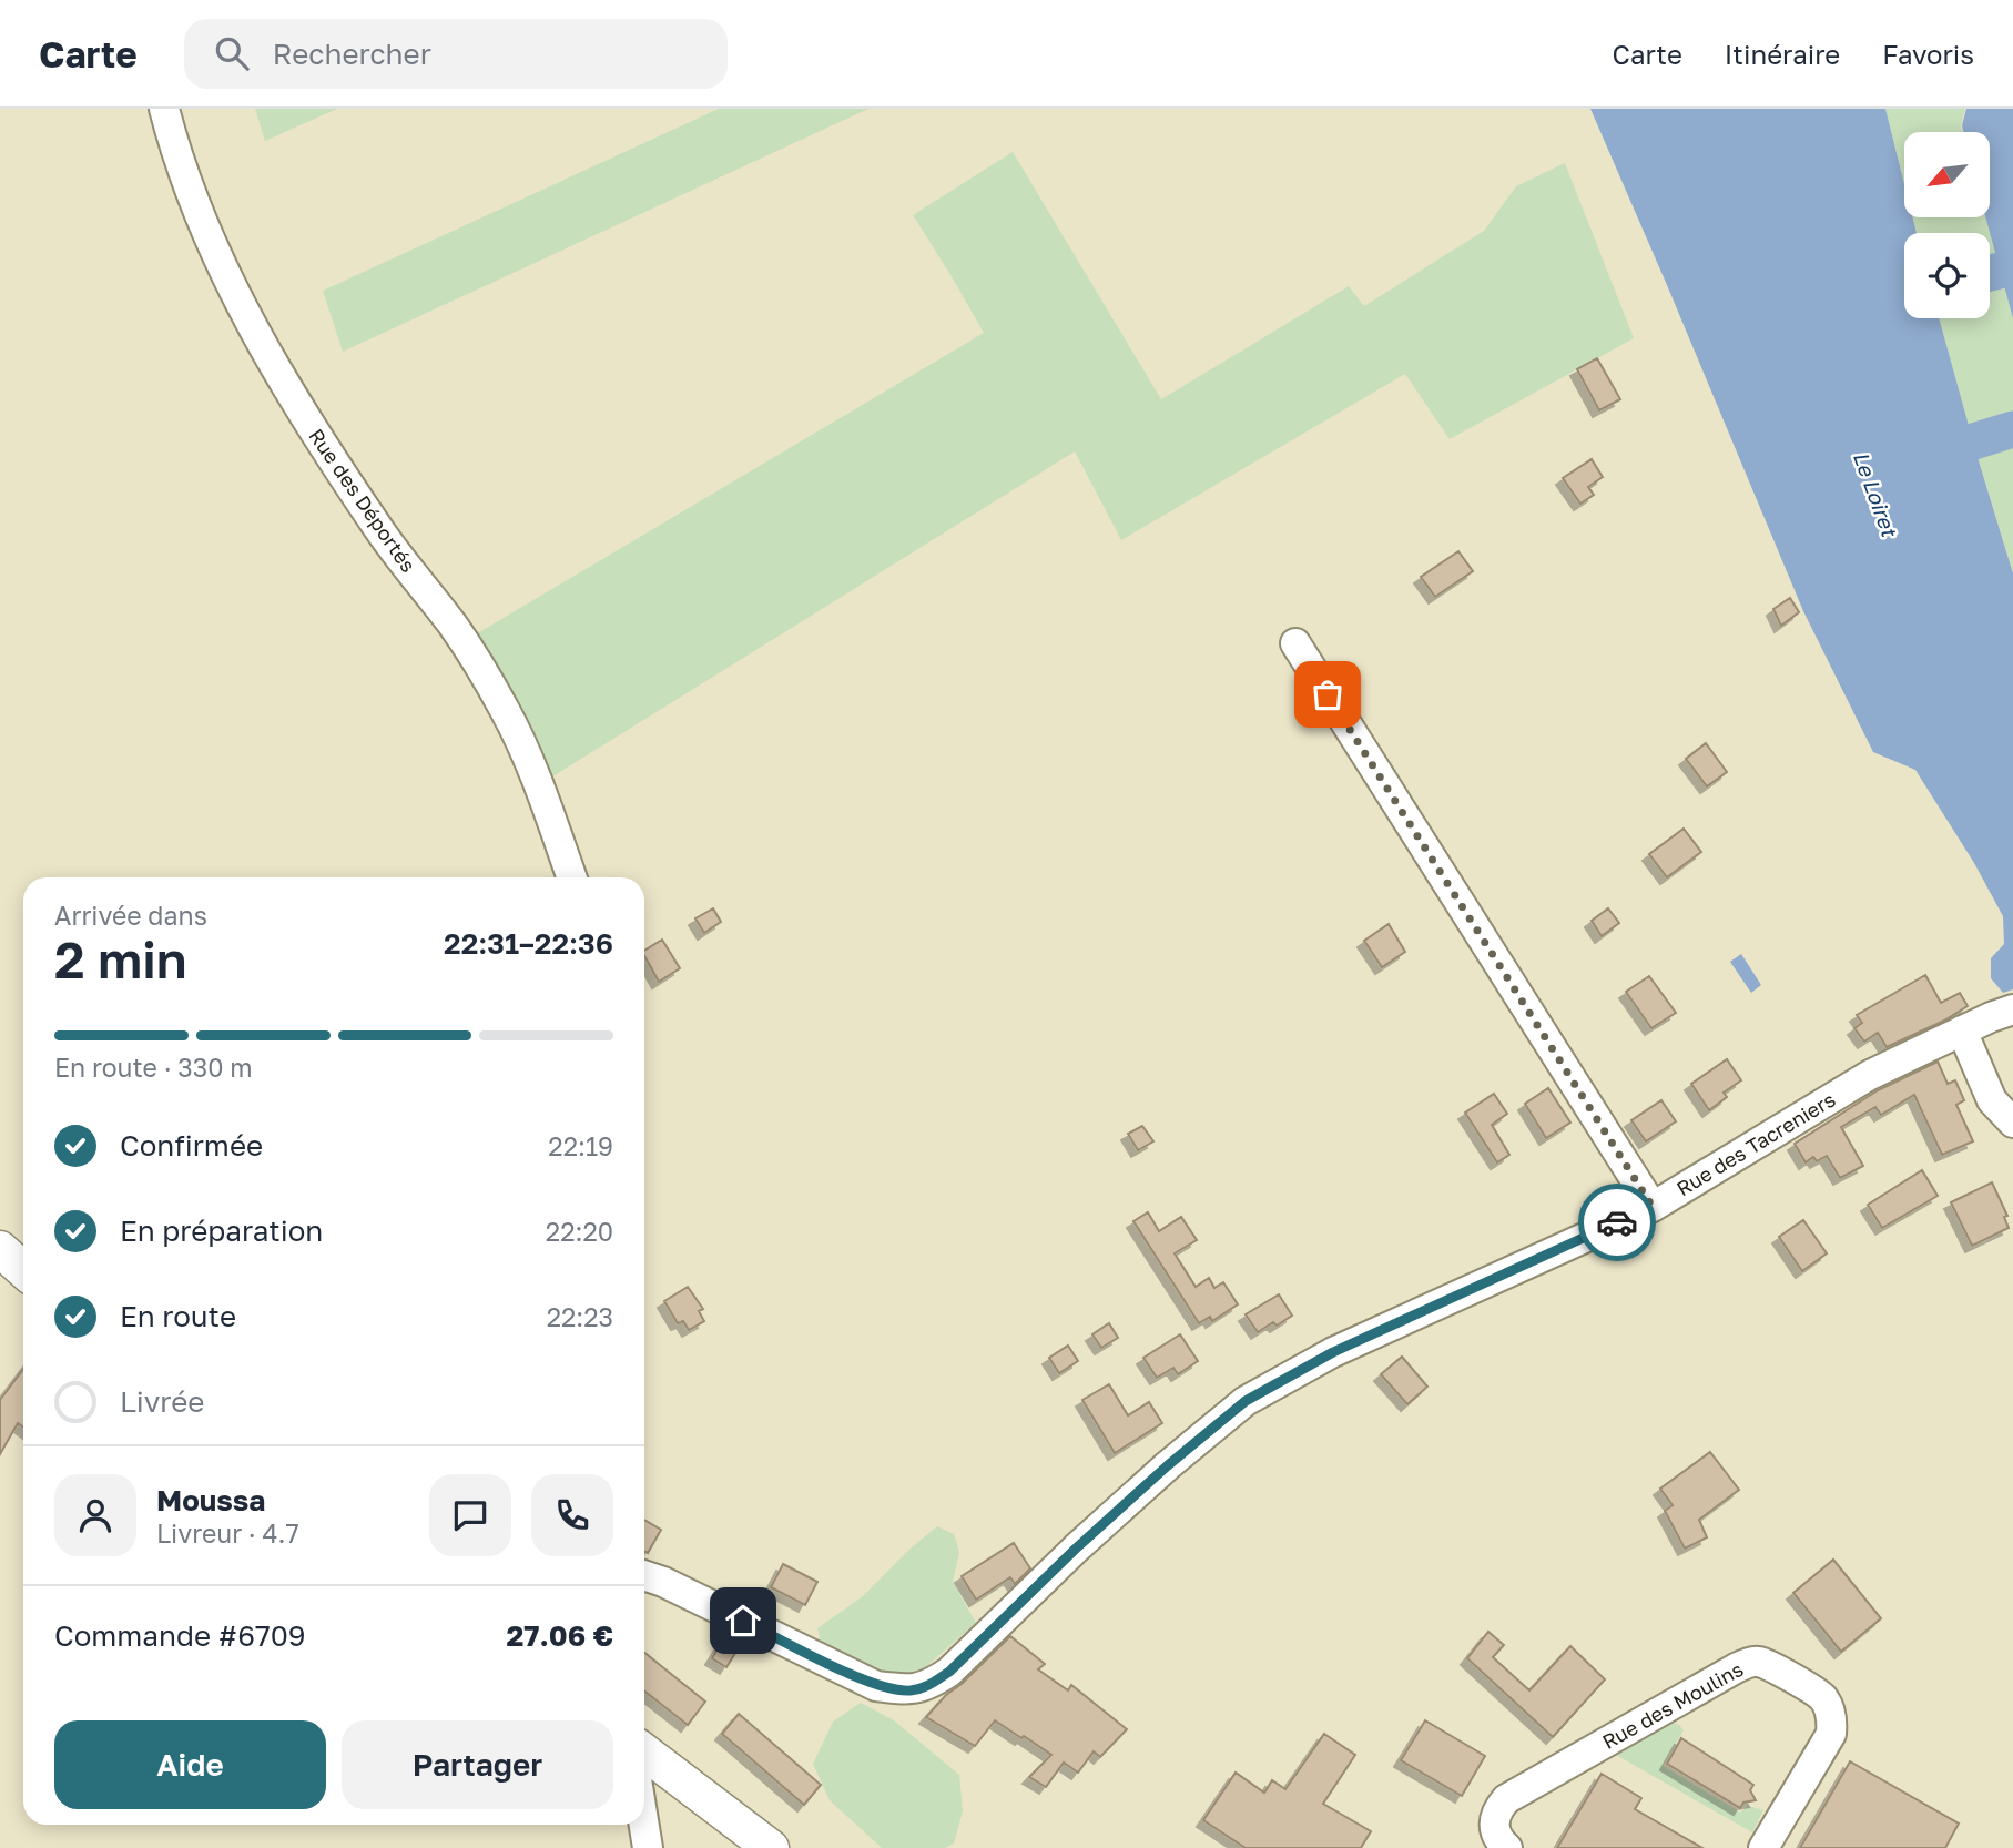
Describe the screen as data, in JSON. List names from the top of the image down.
{
  "streets": {
    "street": ["Rue des Déportés", "Rue des Tacreniers", "Rue des Moulins"]
  },
  "water": ["Le Loiret"],
  "north": "bottom left",
  "page": {
    "header": "Carte",
    "search": "Rechercher",
    "nav": ["Carte", "Itinéraire", "Favoris"],
    "heading": ["2 min", "Arrivée dans", "22:31–22:36"],
    "panel": [
      "Moussa",
      "Livreur · 4.7",
      "Commande #6709",
      "27.06 €"
    ],
    "bar": "En route · 330 m",
    "list": [
      ["Confirmée", "22:19"],
      ["En préparation", "22:20"],
      ["En route", "22:23"],
      "Livrée"
    ],
    "buttons": ["Aide", "Partager"]
  }
}
